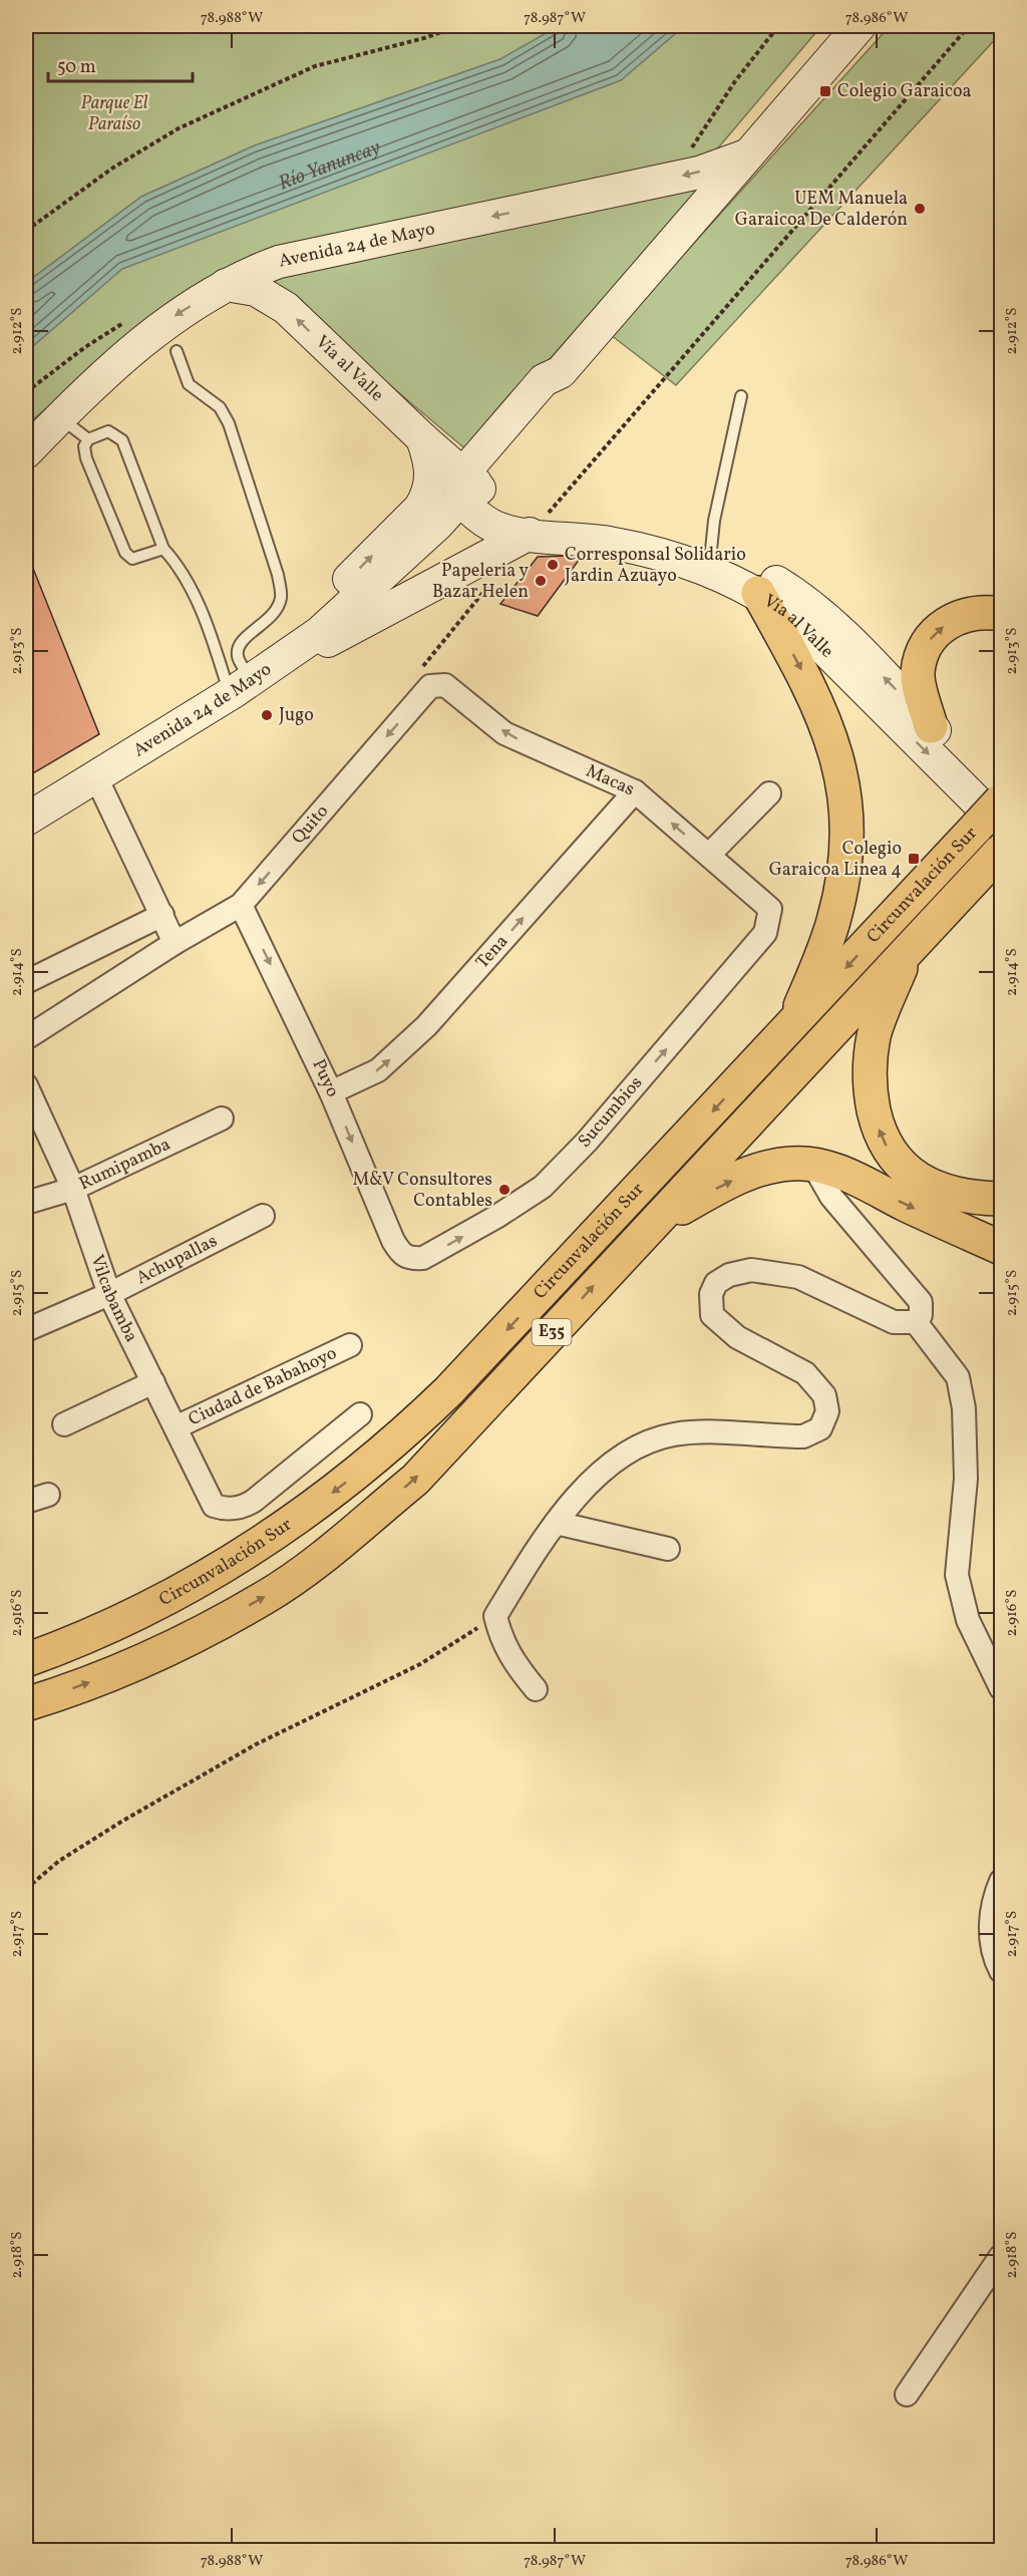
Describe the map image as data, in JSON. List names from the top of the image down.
{
  "streets": {
    "highway": ["Circunvalación Sur", "E35"],
    "main road": ["Avenida 24 de Mayo", "Vía al Valle"],
    "street": [
      "Macas",
      "Quito",
      "Tena",
      "Puyo",
      "Sucumbios",
      "Rumipamba",
      "Achupallas",
      "Vilcabamba",
      "Ciudad de Babahoyo"
    ]
  },
  "crossings": [
    ["Avenida 24 de Mayo", "Vía al Valle"],
    ["Vía al Valle", "Circunvalación Sur"],
    ["Macas", "Quito"],
    ["Macas", "Tena"],
    ["Macas", "Sucumbios"],
    ["Quito", "Puyo"],
    ["Tena", "Puyo"],
    ["Puyo", "Sucumbios"],
    ["Rumipamba", "Vilcabamba"],
    ["Achupallas", "Vilcabamba"],
    ["Vilcabamba", "Ciudad de Babahoyo"]
  ],
  "one_way": [
    "Avenida 24 de Mayo",
    "Macas",
    "Quito",
    "Tena",
    "Puyo",
    "Sucumbios"
  ],
  "water": ["Río Yanuncay"],
  "parks": ["Parque El Paraíso"],
  "places": {
    "transit": ["Colegio Garaicoa", "Colegio Garaicoa Linea 4"],
    "other": [
      "UEM Manuela Garaicoa De Calderón",
      "Corresponsal Solidario Jardin Azuayo",
      "Papeleria y Bazar Helen",
      "Jugo",
      "M&V Consultores Contables"
    ]
  },
  "scale_bar": "50 m",
  "coordinates": [
    "78.988°W",
    "78.987°W",
    "78.986°W",
    "2.912°S",
    "2.913°S",
    "2.914°S",
    "2.915°S",
    "2.916°S",
    "2.917°S",
    "2.918°S"
  ]
}
